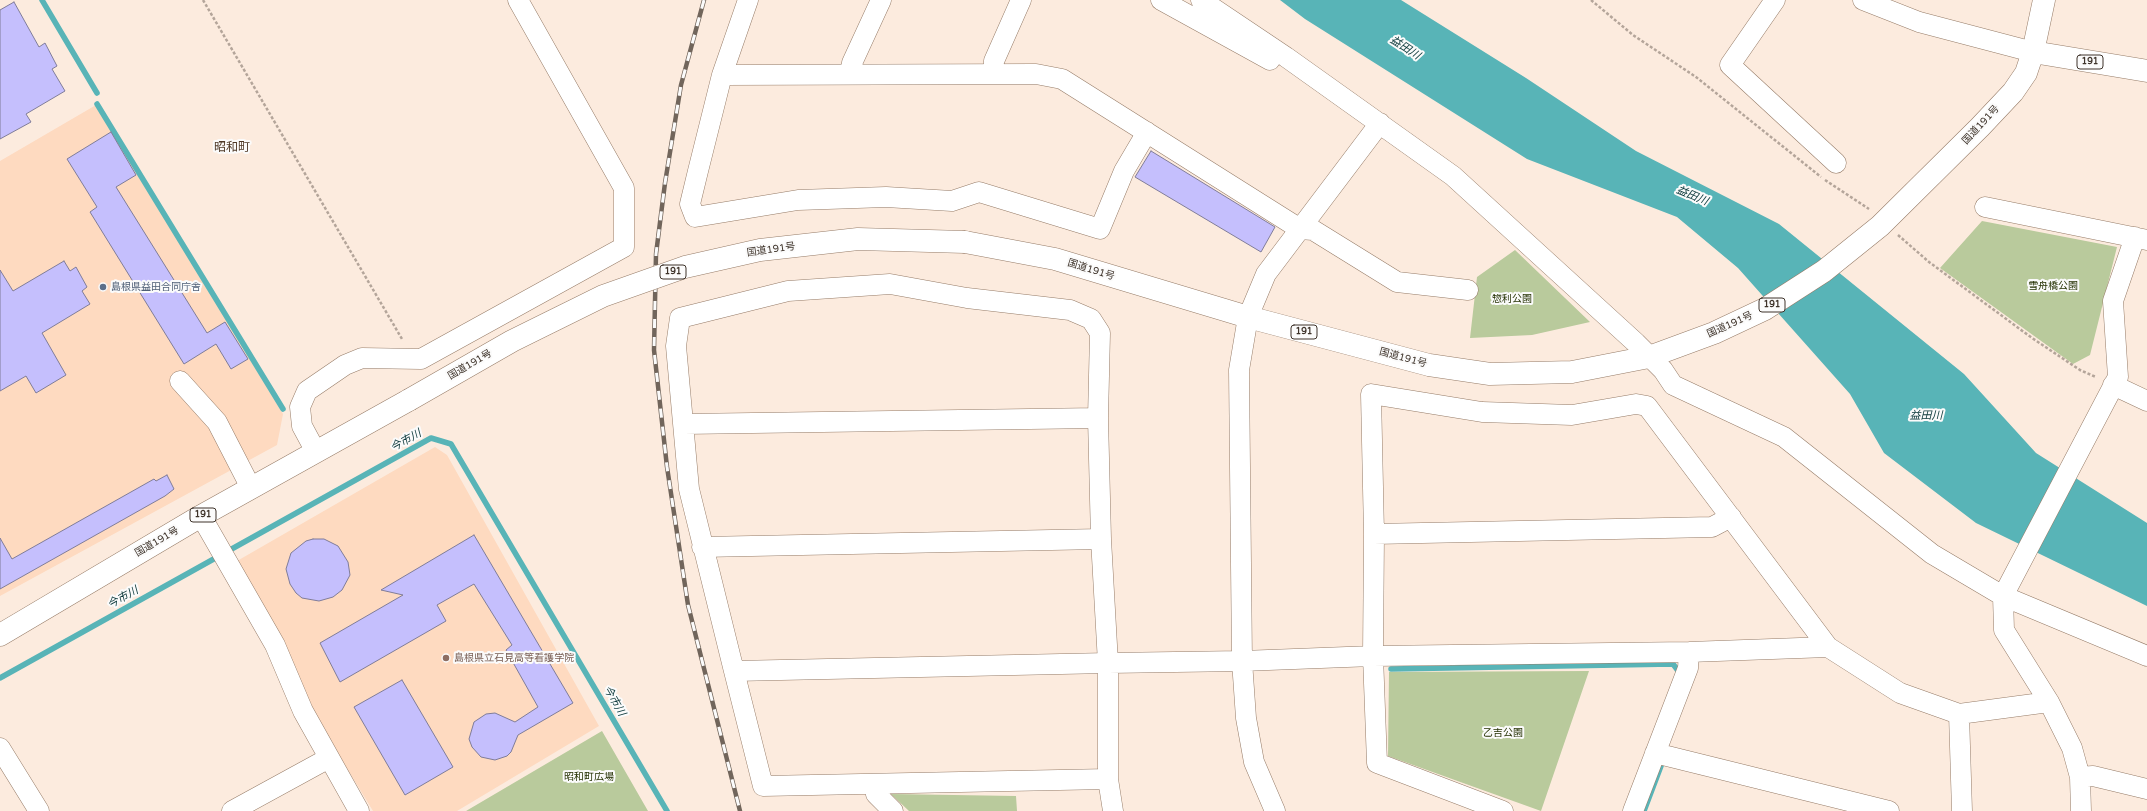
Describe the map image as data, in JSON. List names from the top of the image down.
{
  "streets": {
    "main road": ["191", "国道191号"]
  },
  "crossings": [
    ["191", "国道191号"]
  ],
  "districts": ["昭和町"],
  "water": ["益田川", "今市川"],
  "parks": [
    "雪舟橋公園",
    "惣利公園",
    "乙吉公園",
    "昭和町広場"
  ],
  "places": ["島根県益田合同庁舎", "島根県立石見高等看護学院"]
}
